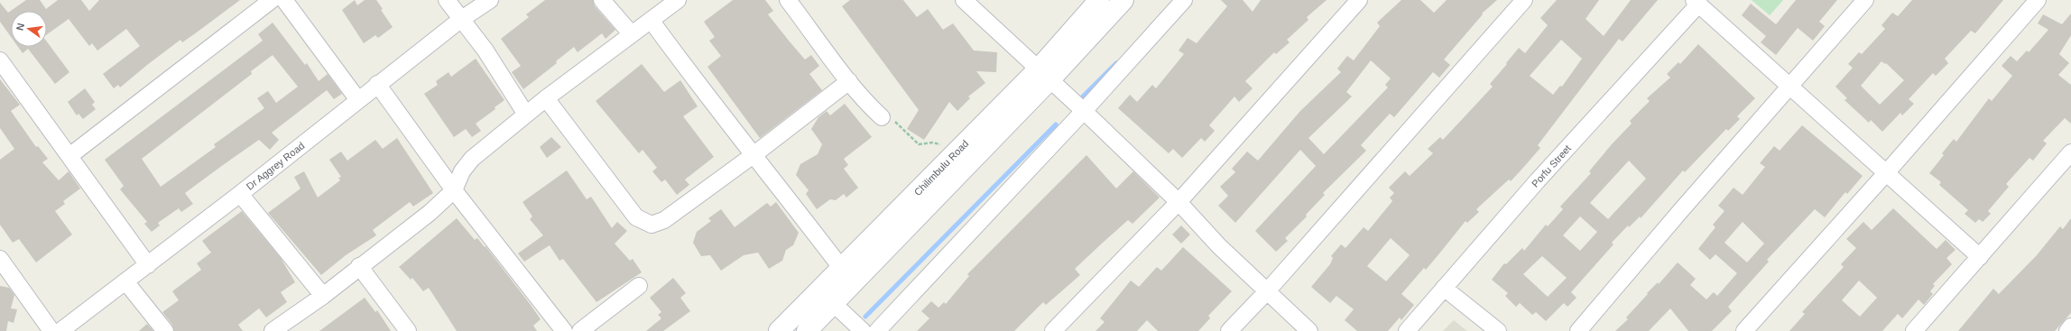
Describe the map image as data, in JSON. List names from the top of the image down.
{
  "streets": {
    "main road": ["Chilimbulu Road"],
    "street": ["Dr Aggrey Road", "Porfu Street"]
  },
  "north": "left"
}
